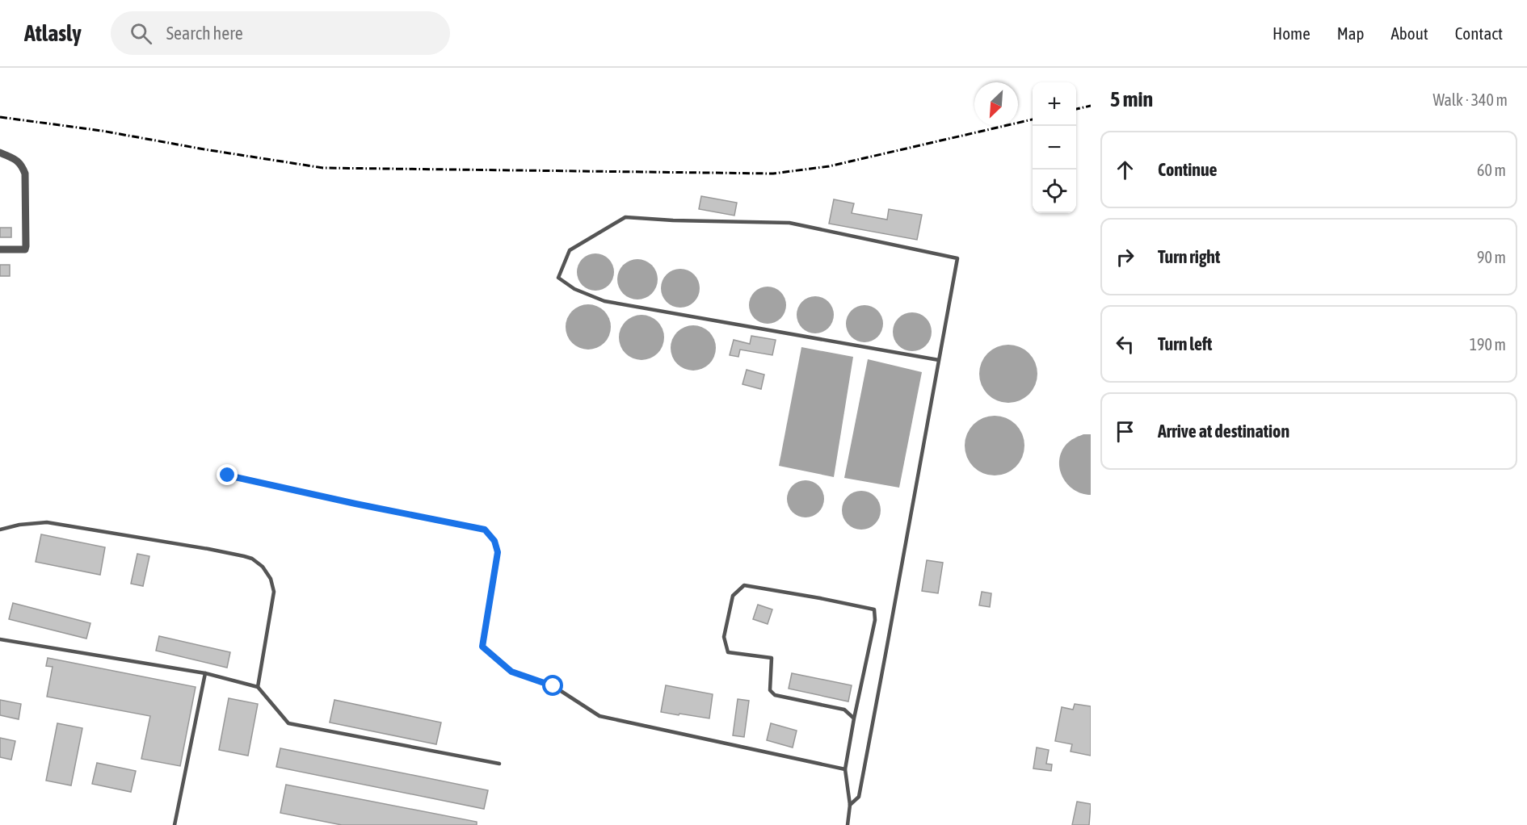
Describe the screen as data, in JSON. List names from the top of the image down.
{
  "north": "bottom left",
  "page": {
    "header": "Atlasly",
    "search": "Search here",
    "nav": [
      "Home",
      "Map",
      "About",
      "Contact"
    ],
    "heading": ["5 min", "Walk · 340 m"],
    "map_buttons": ["+", "−"],
    "list": [
      ["Continue", "60 m"],
      ["Turn right", "90 m"],
      ["Turn left", "190 m"],
      "Arrive at destination"
    ]
  }
}
